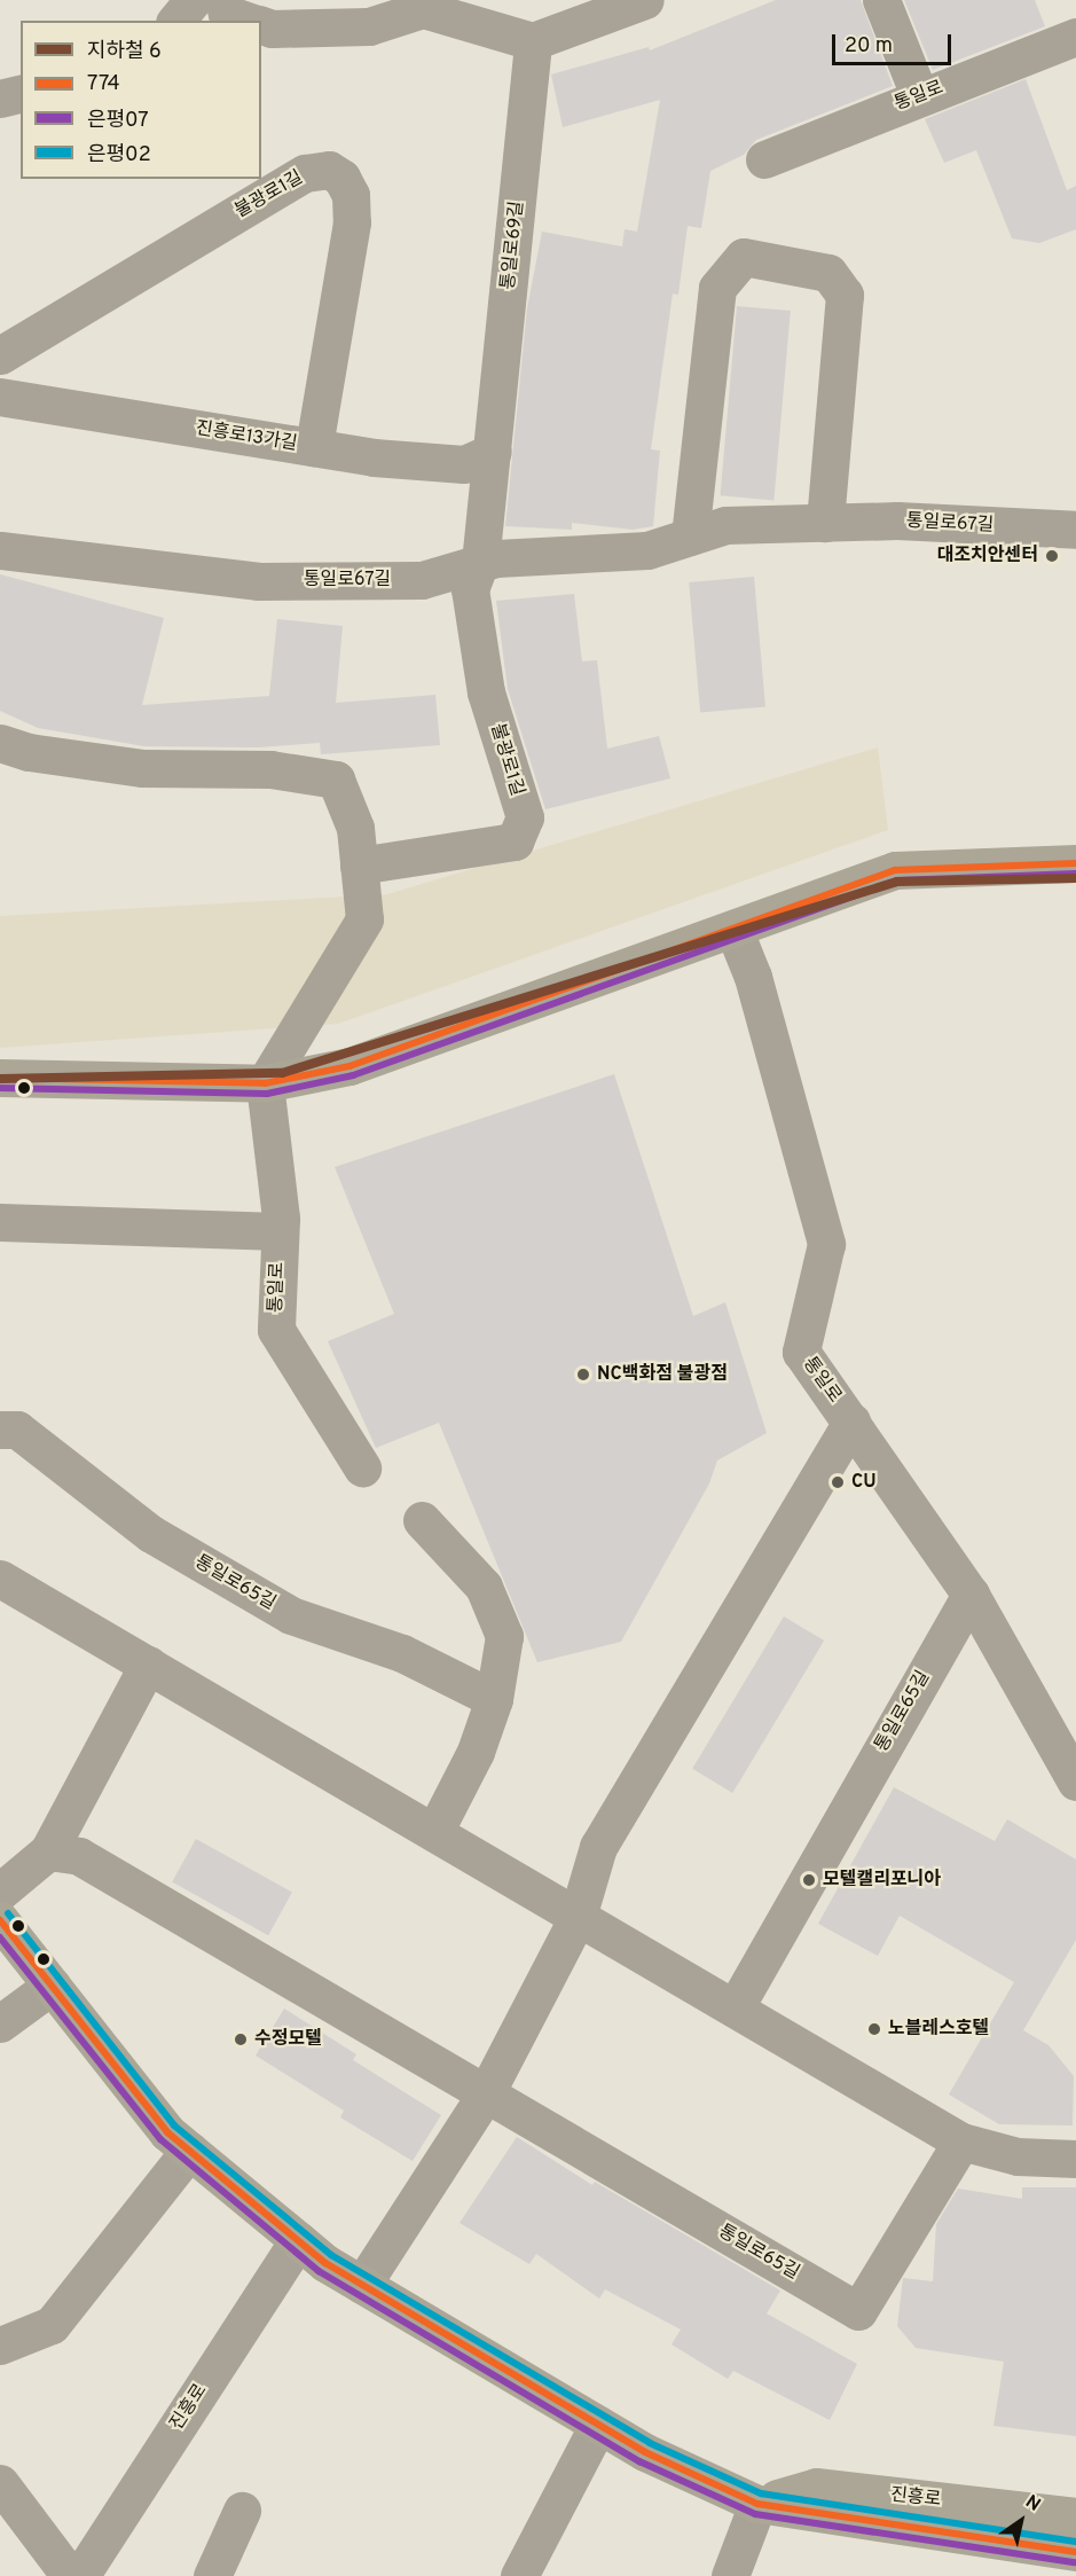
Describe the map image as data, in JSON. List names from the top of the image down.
{
  "streets": {
    "main road": ["진흥로"],
    "street": [
      "통일로",
      "불광로1길",
      "통일로69길",
      "진흥로13가길",
      "통일로67길",
      "통일로65길"
    ]
  },
  "crossings": [
    ["통일로", "통일로65길"],
    ["불광로1길", "통일로69길"],
    ["불광로1길", "진흥로13가길"],
    ["불광로1길", "통일로67길"],
    ["통일로69길", "진흥로13가길"],
    ["통일로69길", "통일로67길"]
  ],
  "places": [
    "대조치안센터",
    "NC백화점 불광점",
    "CU",
    "모텔캘리포니아",
    "노블레스호텔",
    "수정모텔"
  ],
  "lines": [
    "transit line 774",
    "transit line 은평07",
    "metro line 6",
    "transit line 은평02"
  ],
  "legend": [
    "지하철 6",
    "774",
    "은평07",
    "은평02"
  ],
  "scale_bar": "20 m",
  "north": "top right"
}
